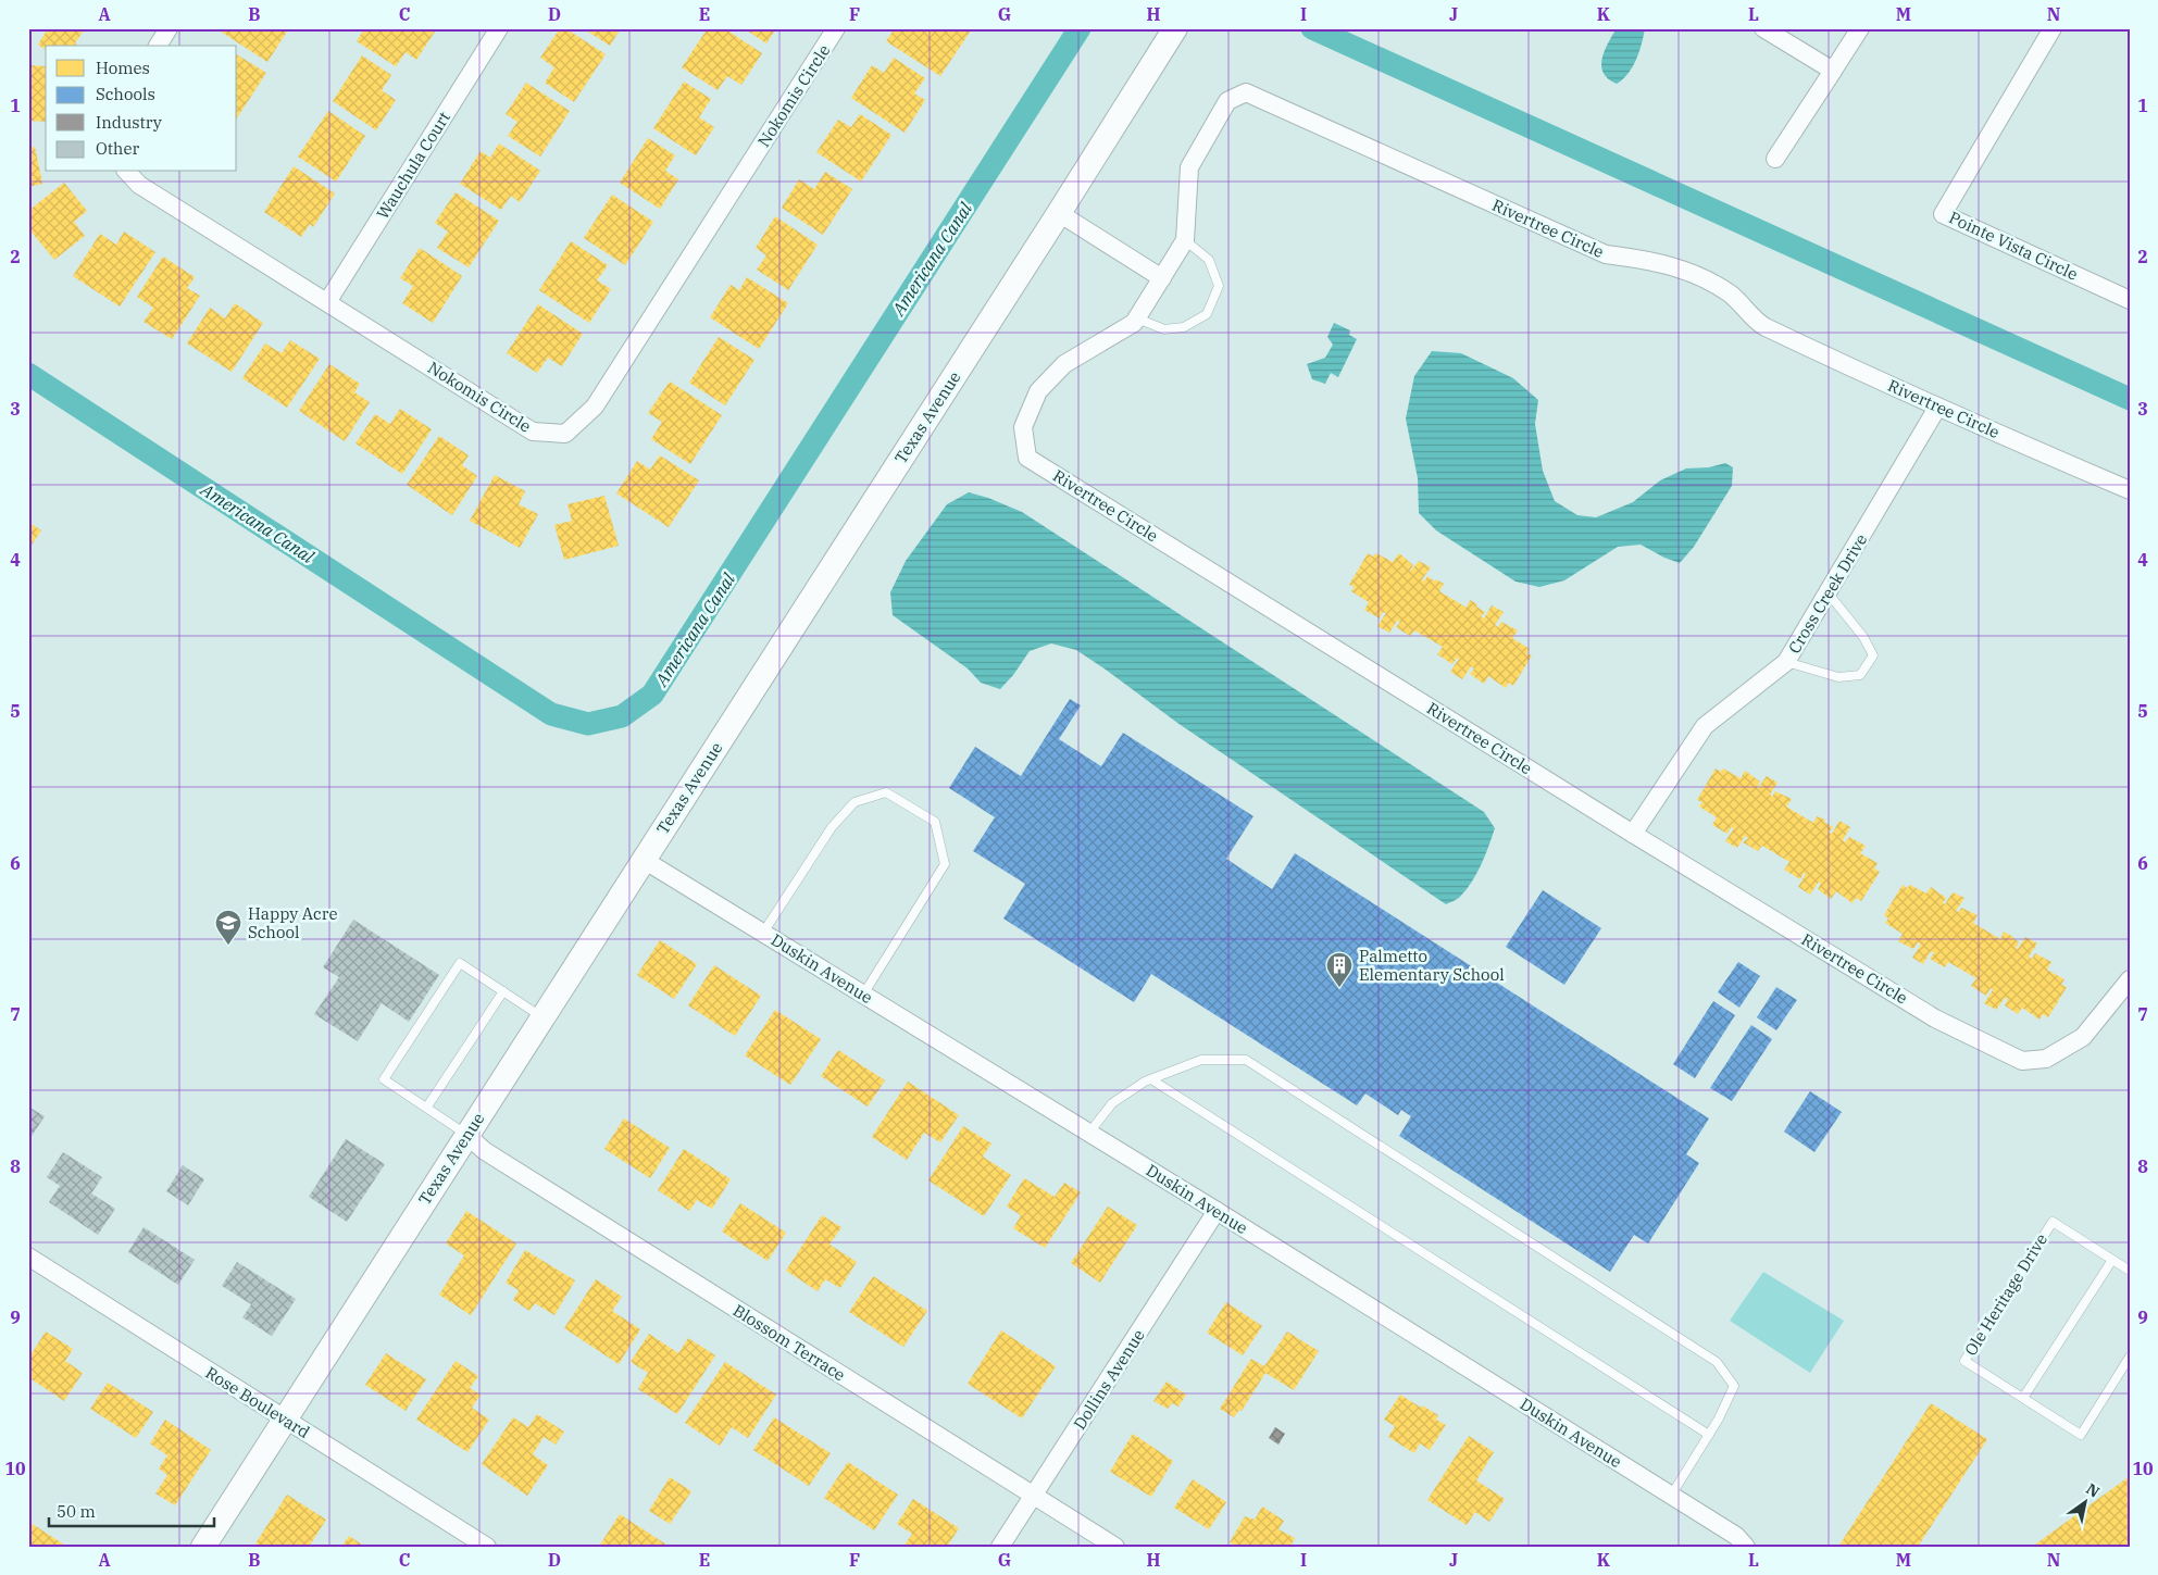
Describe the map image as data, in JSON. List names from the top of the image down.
{
  "streets": {
    "street": [
      "Nokomis Circle",
      "Wauchula Court",
      "Rivertree Circle",
      "Pointe Vista Circle",
      "Texas Avenue",
      "Cross Creek Drive",
      "Duskin Avenue",
      "Blossom Terrace",
      "Dollins Avenue",
      "Rose Boulevard"
    ],
    "lane": ["Ole Heritage Drive"]
  },
  "crossings": [
    ["Nokomis Circle", "Wauchula Court"],
    ["Rivertree Circle", "Cross Creek Drive"],
    ["Texas Avenue", "Duskin Avenue"],
    ["Texas Avenue", "Blossom Terrace"],
    ["Texas Avenue", "Rose Boulevard"],
    ["Duskin Avenue", "Dollins Avenue"],
    ["Blossom Terrace", "Dollins Avenue"]
  ],
  "water": ["Americana Canal"],
  "places": {
    "school or university": ["Happy Acre School"],
    "building": ["Palmetto Elementary School"]
  },
  "legend": [
    "Homes",
    "Schools",
    "Industry",
    "Other"
  ],
  "scale_bar": "50 m",
  "north": "top right",
  "grid": {
    "columns": [
      "A",
      "B",
      "C",
      "D",
      "E",
      "F",
      "G",
      "H",
      "I",
      "J",
      "K",
      "L",
      "M",
      "N"
    ],
    "rows": [
      "1",
      "2",
      "3",
      "4",
      "5",
      "6",
      "7",
      "8",
      "9",
      "10"
    ]
  }
}
